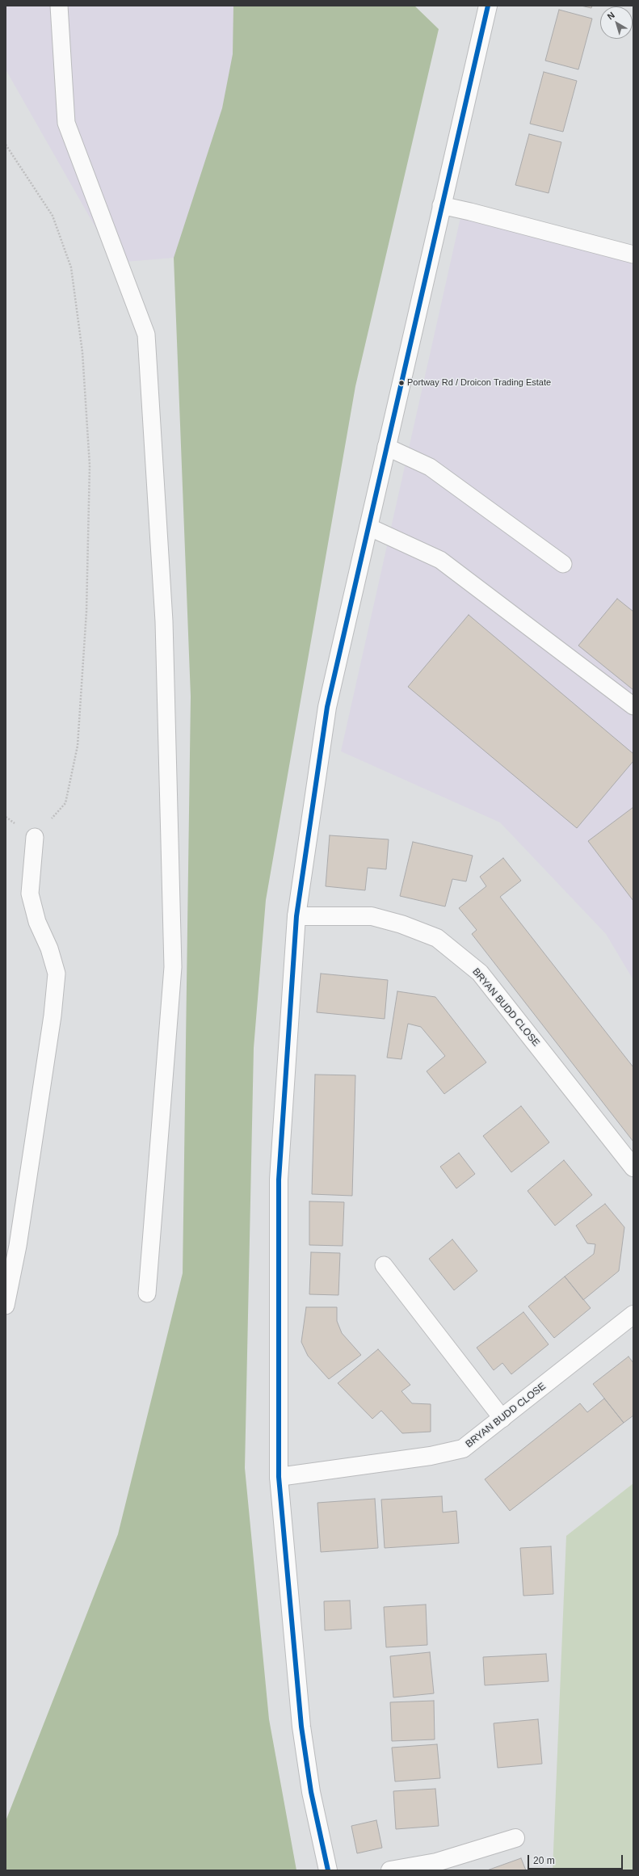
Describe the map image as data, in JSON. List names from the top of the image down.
{
  "streets": {
    "street": ["BRYAN BUDD CLOSE"]
  },
  "places": ["Portway Rd / Droicon Trading Estate"],
  "scale_bar": "20 m",
  "north": "top left"
}
